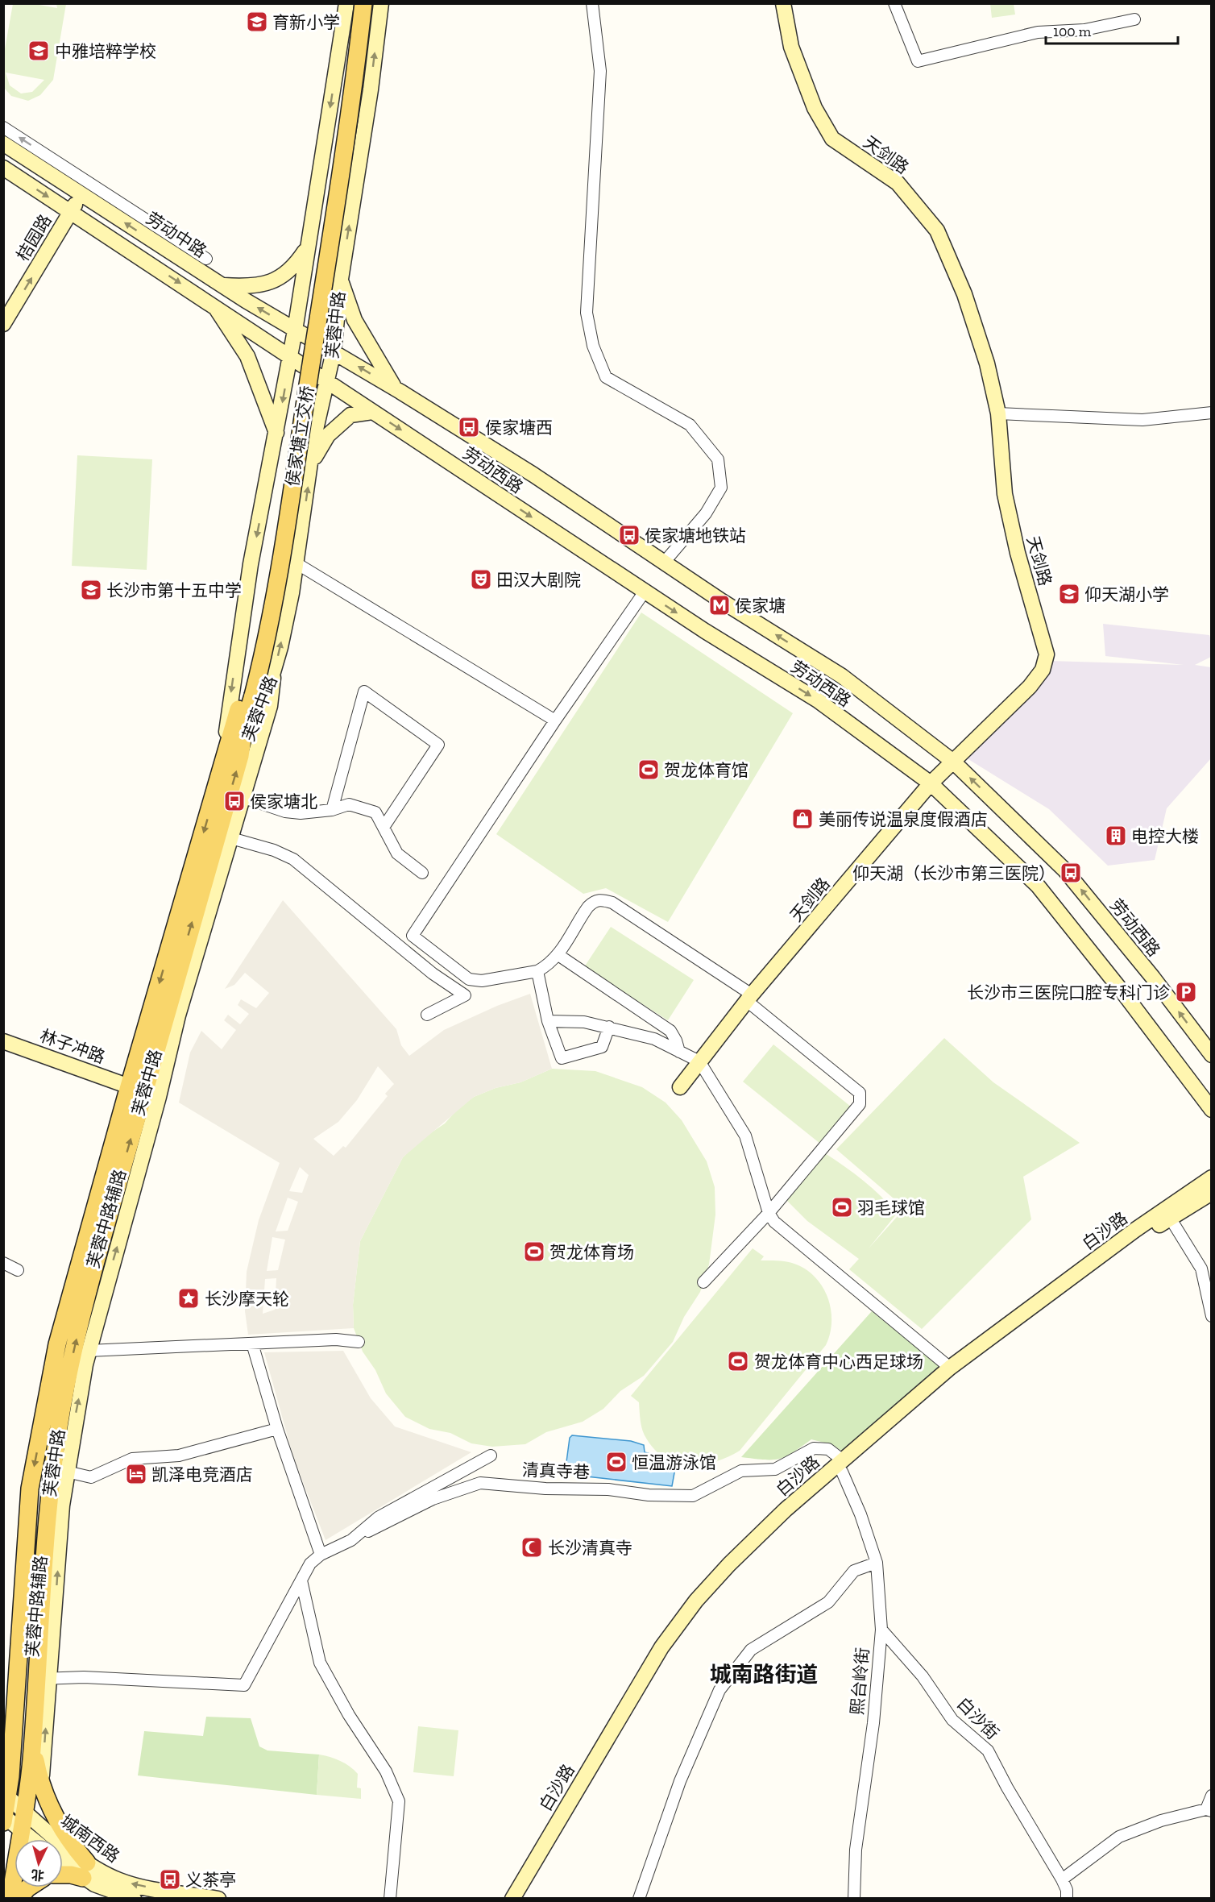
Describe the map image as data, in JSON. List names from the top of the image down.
{
  "streets": {
    "main road": ["芙蓉中路", "侯家塘立交桥"],
    "street": [
      "天剑路",
      "劳动中路",
      "桔园路",
      "劳动西路",
      "林子冲路",
      "芙蓉中路辅路",
      "白沙路",
      "清真寺巷",
      "熙台岭街",
      "白沙街",
      "城南西路"
    ]
  },
  "crossings": [
    ["天剑路", "劳动西路"],
    ["劳动中路", "桔园路"],
    ["劳动中路", "芙蓉中路"],
    ["劳动中路", "劳动西路"],
    ["芙蓉中路", "劳动西路"],
    ["芙蓉中路", "林子冲路"],
    ["芙蓉中路", "芙蓉中路辅路"],
    ["芙蓉中路", "城南西路"],
    ["白沙路", "清真寺巷"],
    ["白沙路", "熙台岭街"],
    ["清真寺巷", "熙台岭街"],
    ["熙台岭街", "白沙街"]
  ],
  "one_way": ["桔园路", "芙蓉中路辅路"],
  "districts": ["城南路街道"],
  "places": {
    "school or university": [
      "育新小学",
      "中雅培粹学校",
      "长沙市第十五中学",
      "仰天湖小学"
    ],
    "bus stop": [
      "侯家塘西",
      "侯家塘地铁站",
      "侯家塘北",
      "仰天湖（长沙市第三医院）",
      "义茶亭"
    ],
    "theatre": ["田汉大剧院"],
    "metro station": ["侯家塘"],
    "sports": [
      "贺龙体育馆",
      "羽毛球馆",
      "贺龙体育场",
      "贺龙体育中心西足球场",
      "恒温游泳馆"
    ],
    "shop": ["美丽传说温泉度假酒店"],
    "building": ["电控大楼"],
    "parking": ["长沙市三医院口腔专科门诊"],
    "place": ["长沙摩天轮"],
    "hotel": ["凯泽电竞酒店"],
    "mosque": ["长沙清真寺"]
  },
  "scale_bar": "100 m",
  "north": "bottom"
}
